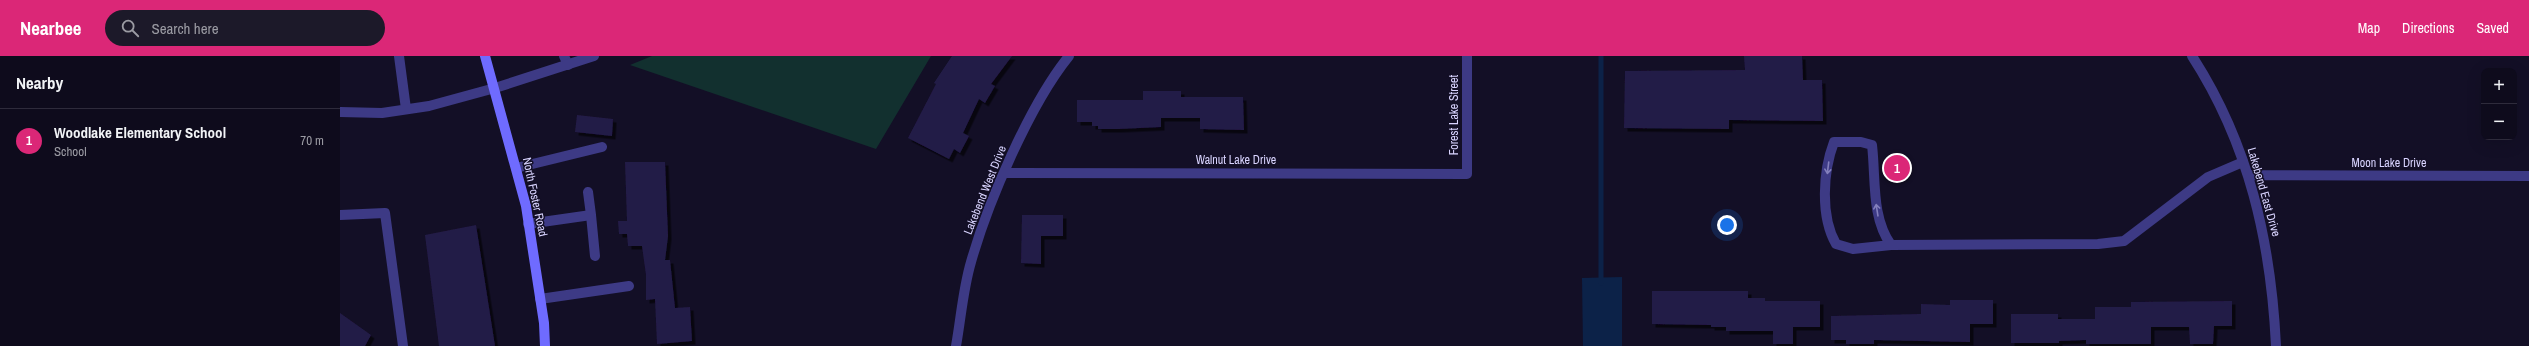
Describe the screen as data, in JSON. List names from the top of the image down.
{
  "streets": {
    "main road": ["North Foster Road"],
    "street": [
      "Forest Lake Street",
      "Walnut Lake Drive",
      "Moon Lake Drive",
      "Lakebend West Drive",
      "Lakebend East Drive"
    ]
  },
  "crossings": [
    ["Forest Lake Street", "Walnut Lake Drive"],
    ["Walnut Lake Drive", "Lakebend West Drive"],
    ["Moon Lake Drive", "Lakebend East Drive"]
  ],
  "page": {
    "header": "Nearbee",
    "search": "Search here",
    "nav": ["Map", "Directions", "Saved"],
    "heading": "Nearby",
    "map_buttons": ["+", "−"],
    "list": [
      {
        "mark": "1",
        "name": "Woodlake Elementary School",
        "note": "School",
        "value": "70 m"
      }
    ],
    "pins": "1"
  }
}
